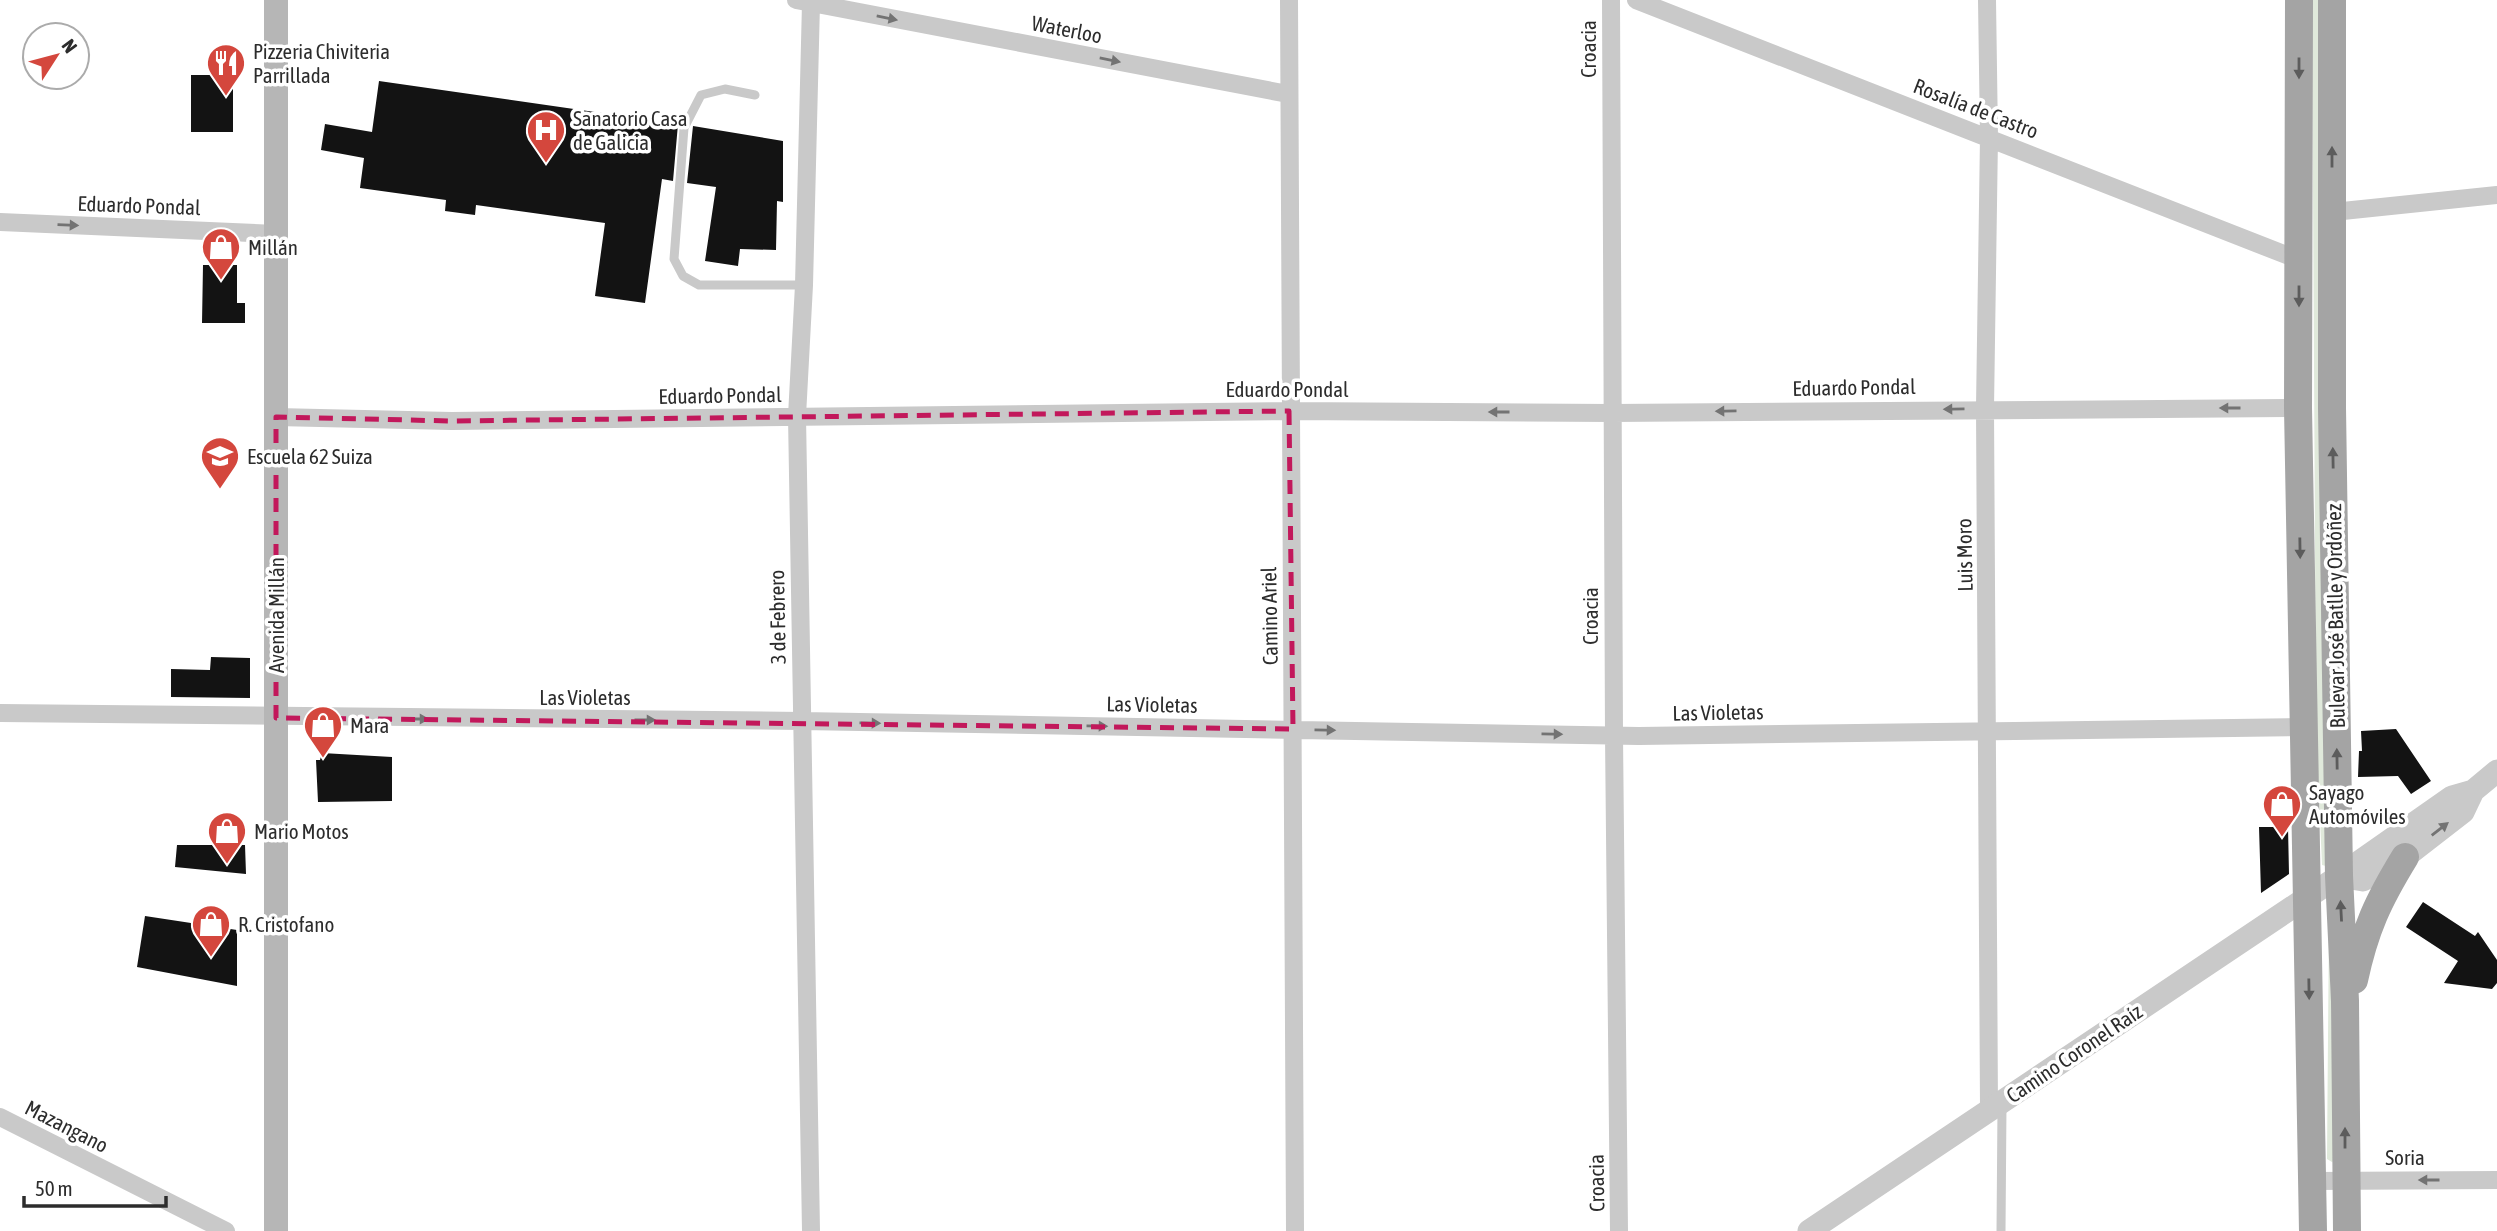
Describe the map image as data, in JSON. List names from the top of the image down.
{
  "streets": {
    "main road": ["Avenida Millán", "Bulevar José Batlle y Ordóñez"],
    "street": [
      "Waterloo",
      "Croacia",
      "Rosalía de Castro",
      "Eduardo Pondal",
      "Luis Moro",
      "Camino Ariel",
      "3 de Febrero",
      "Las Violetas",
      "Camino Coronel Raíz",
      "Mazangano",
      "Soria"
    ]
  },
  "crossings": [
    ["Waterloo", "Camino Ariel"],
    ["Waterloo", "3 de Febrero"],
    ["Croacia", "Eduardo Pondal"],
    ["Croacia", "Las Violetas"],
    ["Rosalía de Castro", "Luis Moro"],
    ["Rosalía de Castro", "Bulevar José Batlle y Ordóñez"],
    ["Eduardo Pondal", "Luis Moro"],
    ["Eduardo Pondal", "Avenida Millán"],
    ["Eduardo Pondal", "Camino Ariel"],
    ["Eduardo Pondal", "Bulevar José Batlle y Ordóñez"],
    ["Eduardo Pondal", "3 de Febrero"],
    ["Luis Moro", "Las Violetas"],
    ["Luis Moro", "Camino Coronel Raíz"],
    ["Avenida Millán", "Las Violetas"],
    ["Camino Ariel", "Las Violetas"],
    ["Bulevar José Batlle y Ordóñez", "Las Violetas"],
    ["Bulevar José Batlle y Ordóñez", "Camino Coronel Raíz"],
    ["Bulevar José Batlle y Ordóñez", "Soria"],
    ["3 de Febrero", "Las Violetas"]
  ],
  "one_way": ["Waterloo", "Las Violetas", "Soria"],
  "places": {
    "restaurant": ["Pizzeria Chiviteria Parrillada"],
    "hospital": ["Sanatorio Casa de Galicia"],
    "shop": [
      "Millán",
      "Mara",
      "Sayago Automóviles",
      "Mario Motos",
      "R. Cristofano"
    ],
    "school or university": ["Escuela 62 Suiza"]
  },
  "scale_bar": "50 m",
  "north": "top right"
}
